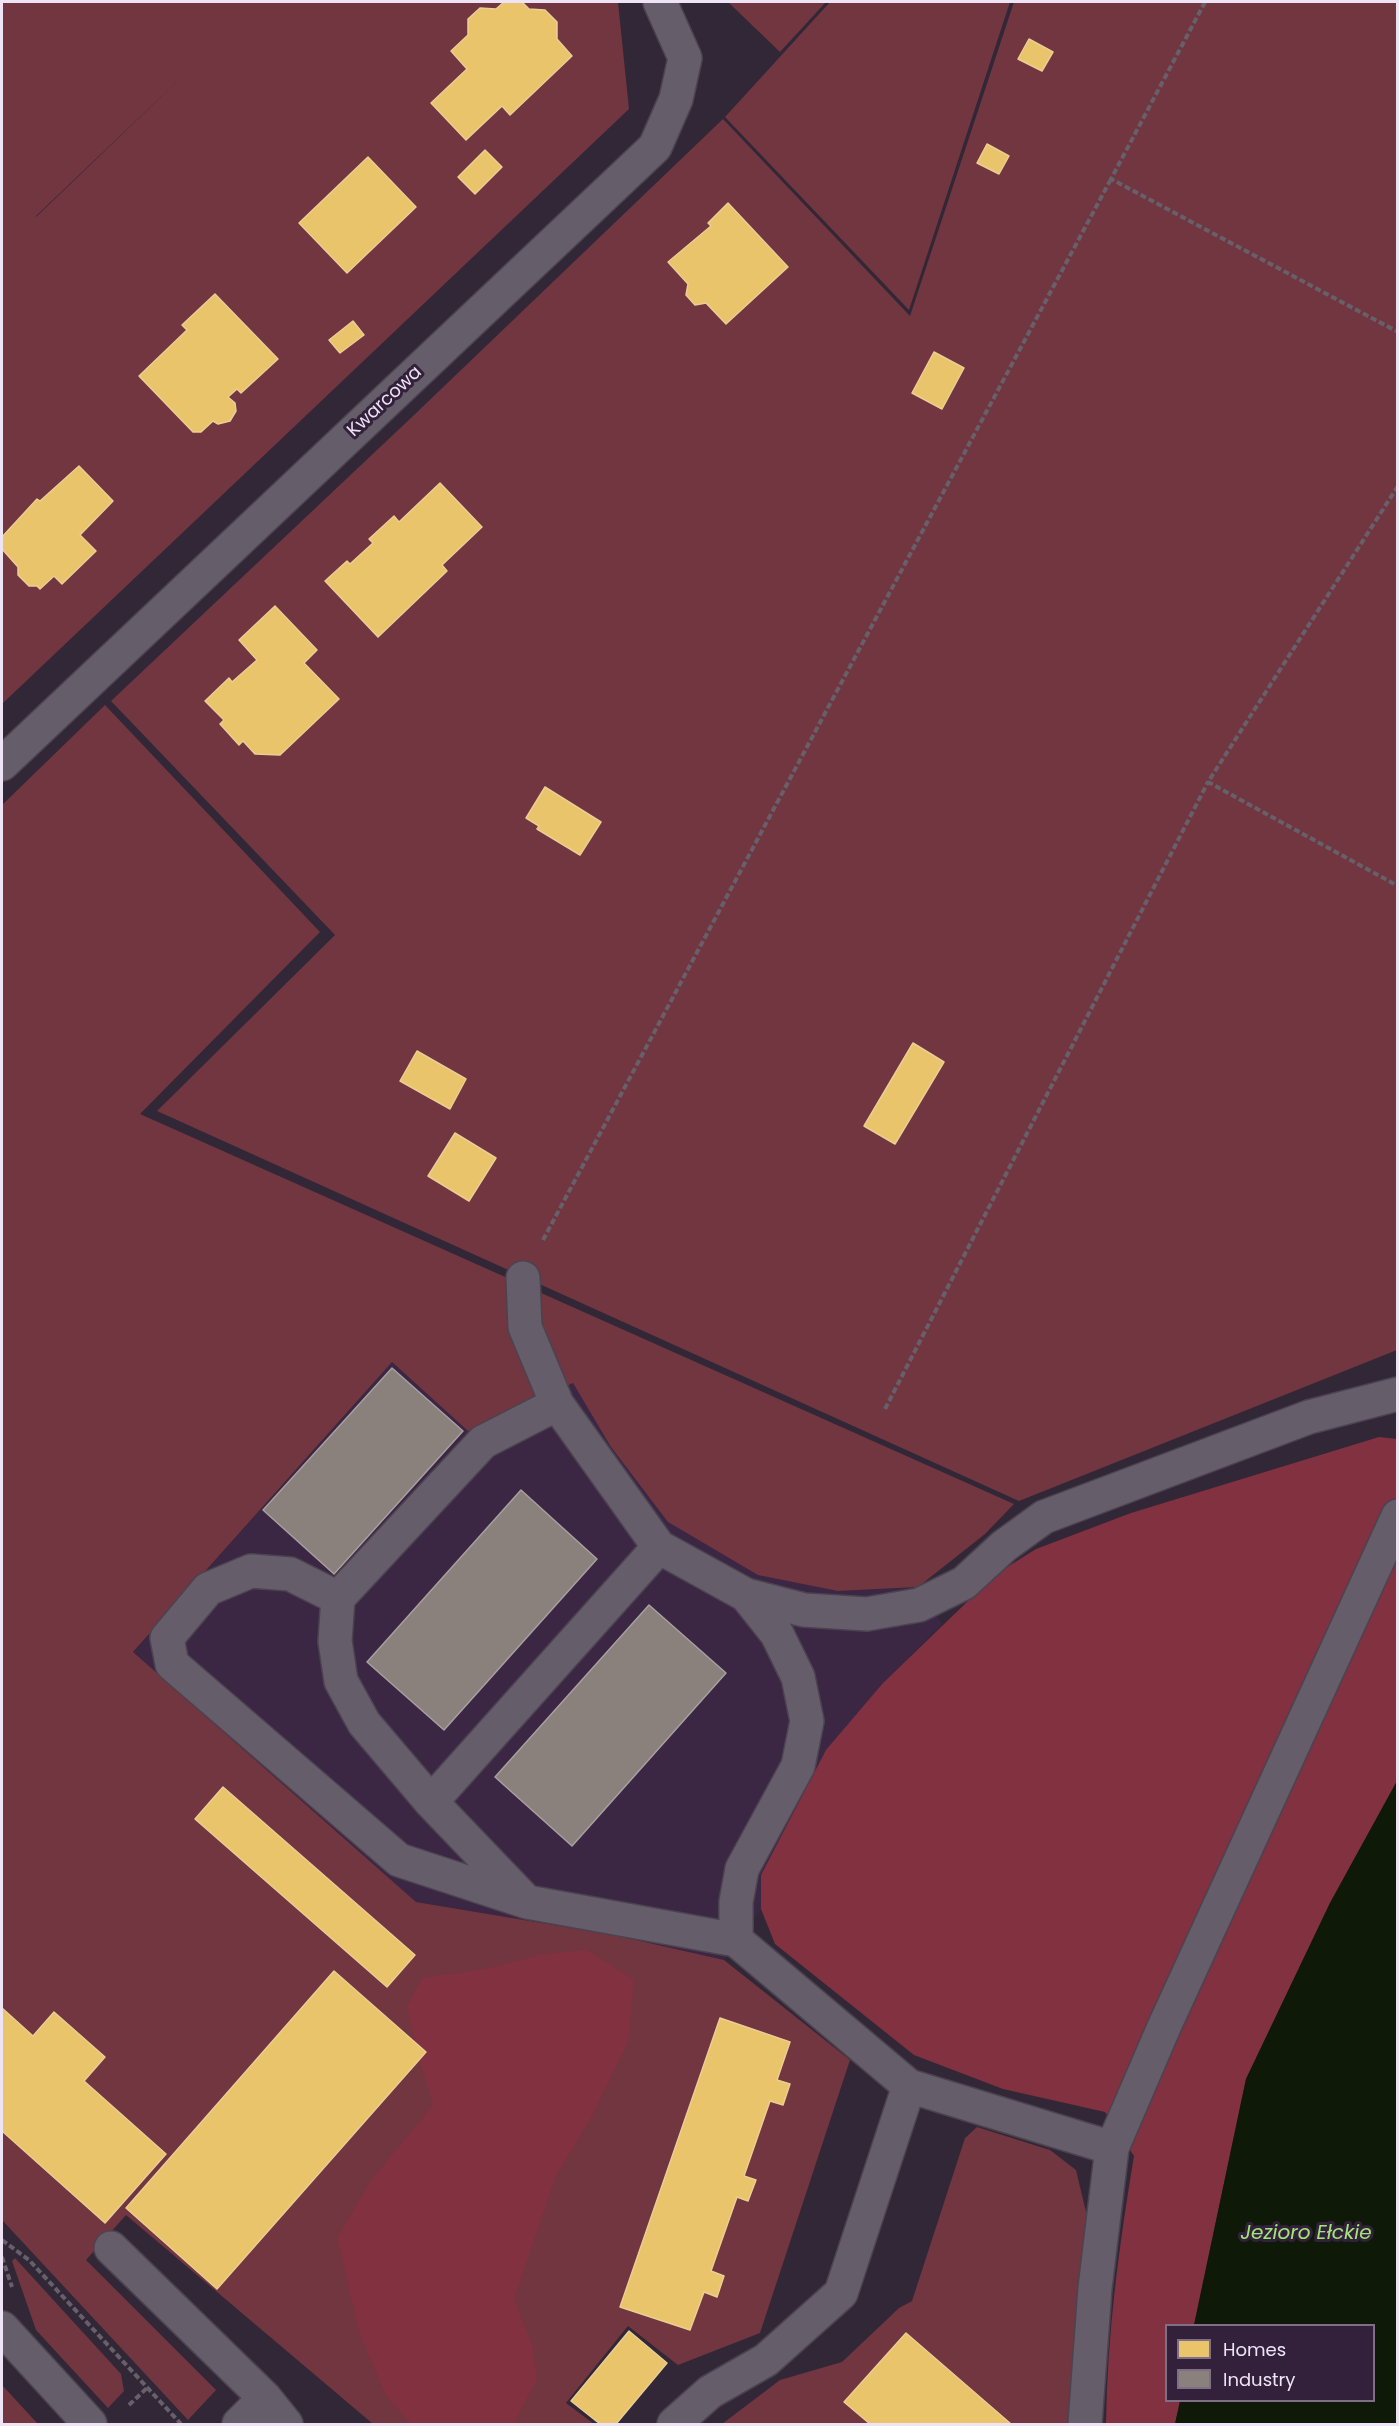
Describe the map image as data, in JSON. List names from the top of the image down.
{
  "streets": {
    "street": ["Kwarcowa"]
  },
  "water": ["Jezioro Ełckie"],
  "legend": ["Homes", "Industry"]
}
